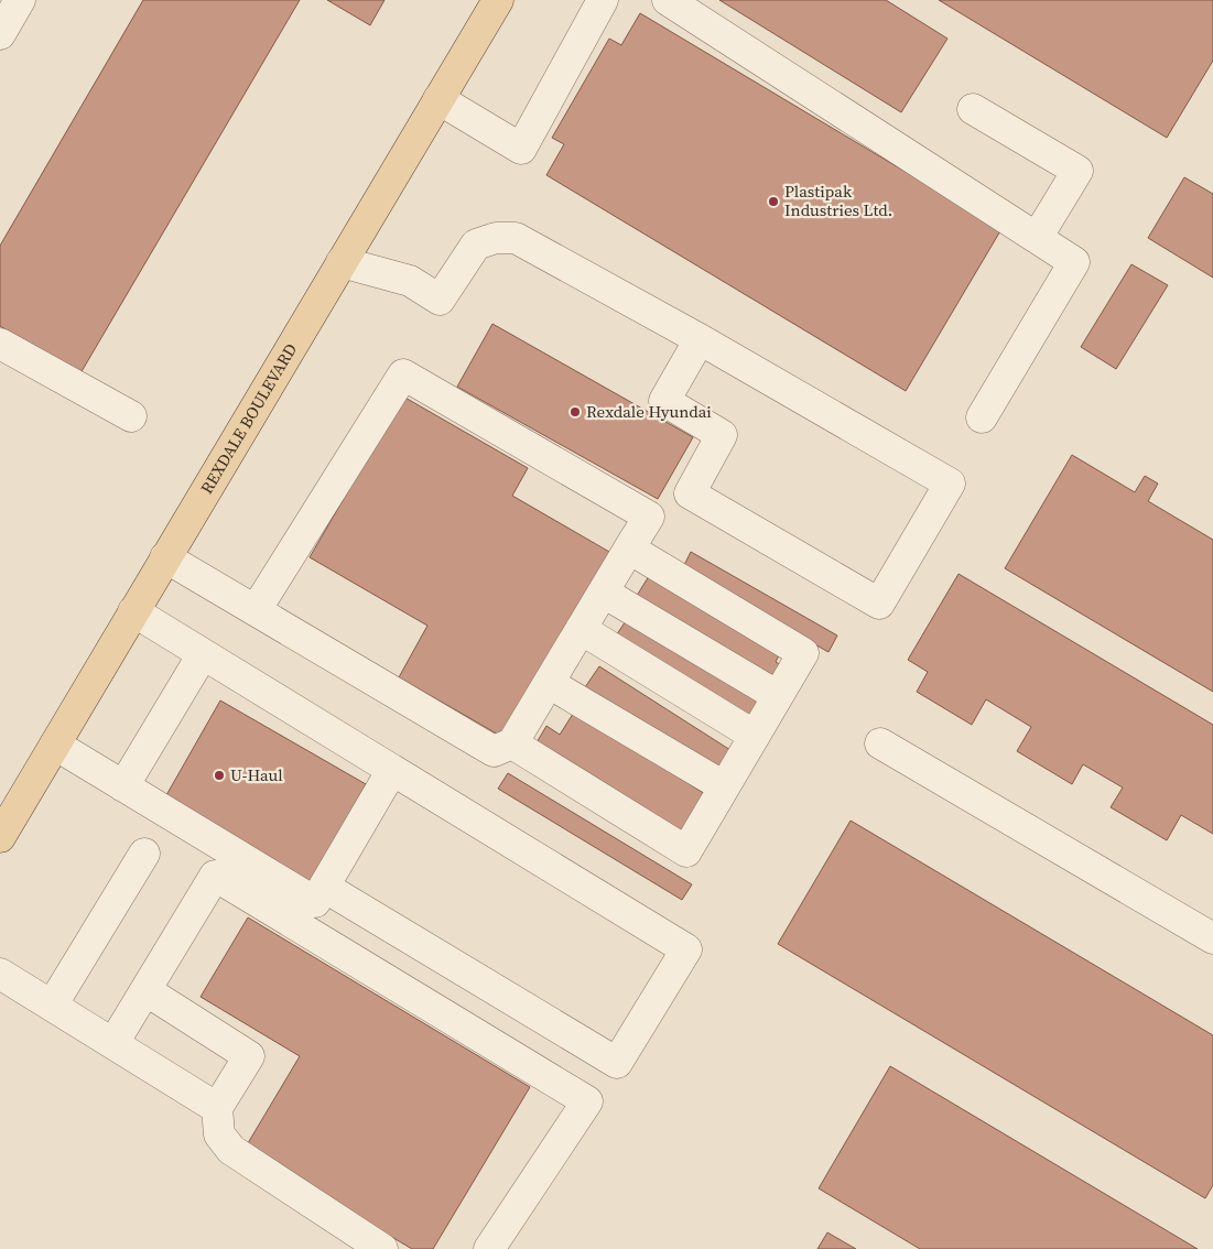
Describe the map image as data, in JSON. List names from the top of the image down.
{
  "streets": {
    "main road": ["REXDALE BOULEVARD"]
  },
  "places": ["Plastipak Industries Ltd.", "Rexdale Hyundai", "U-Haul"]
}
